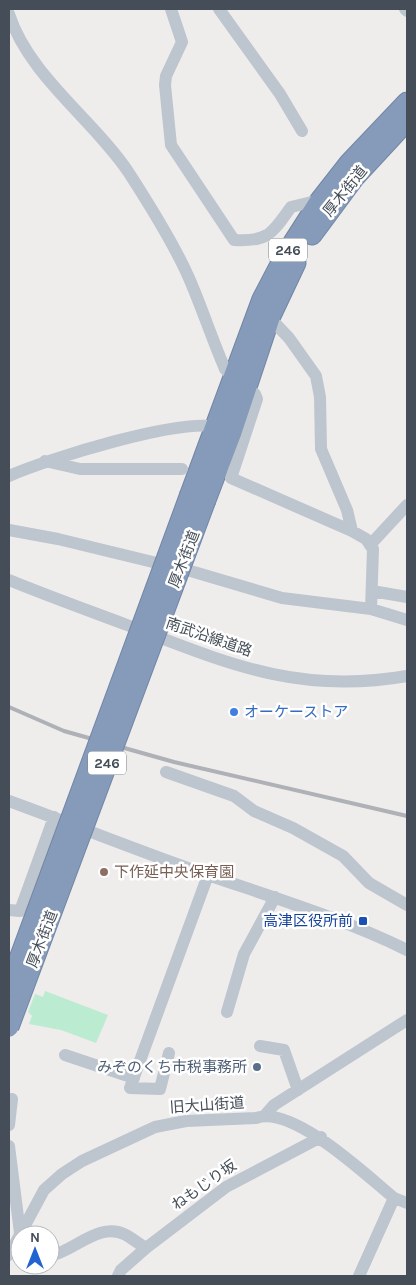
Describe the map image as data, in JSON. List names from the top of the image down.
{
  "streets": {
    "highway": ["厚木街道", "246"],
    "street": ["南武沿線道路", "旧大山街道", "ねもじり坂"]
  },
  "crossings": [
    ["旧大山街道", "ねもじり坂"]
  ],
  "places": {
    "other": ["オーケーストア", "下作延中央保育園", "みぞのくち市税事務所"],
    "transit": ["高津区役所前"]
  },
  "north": "top"
}
